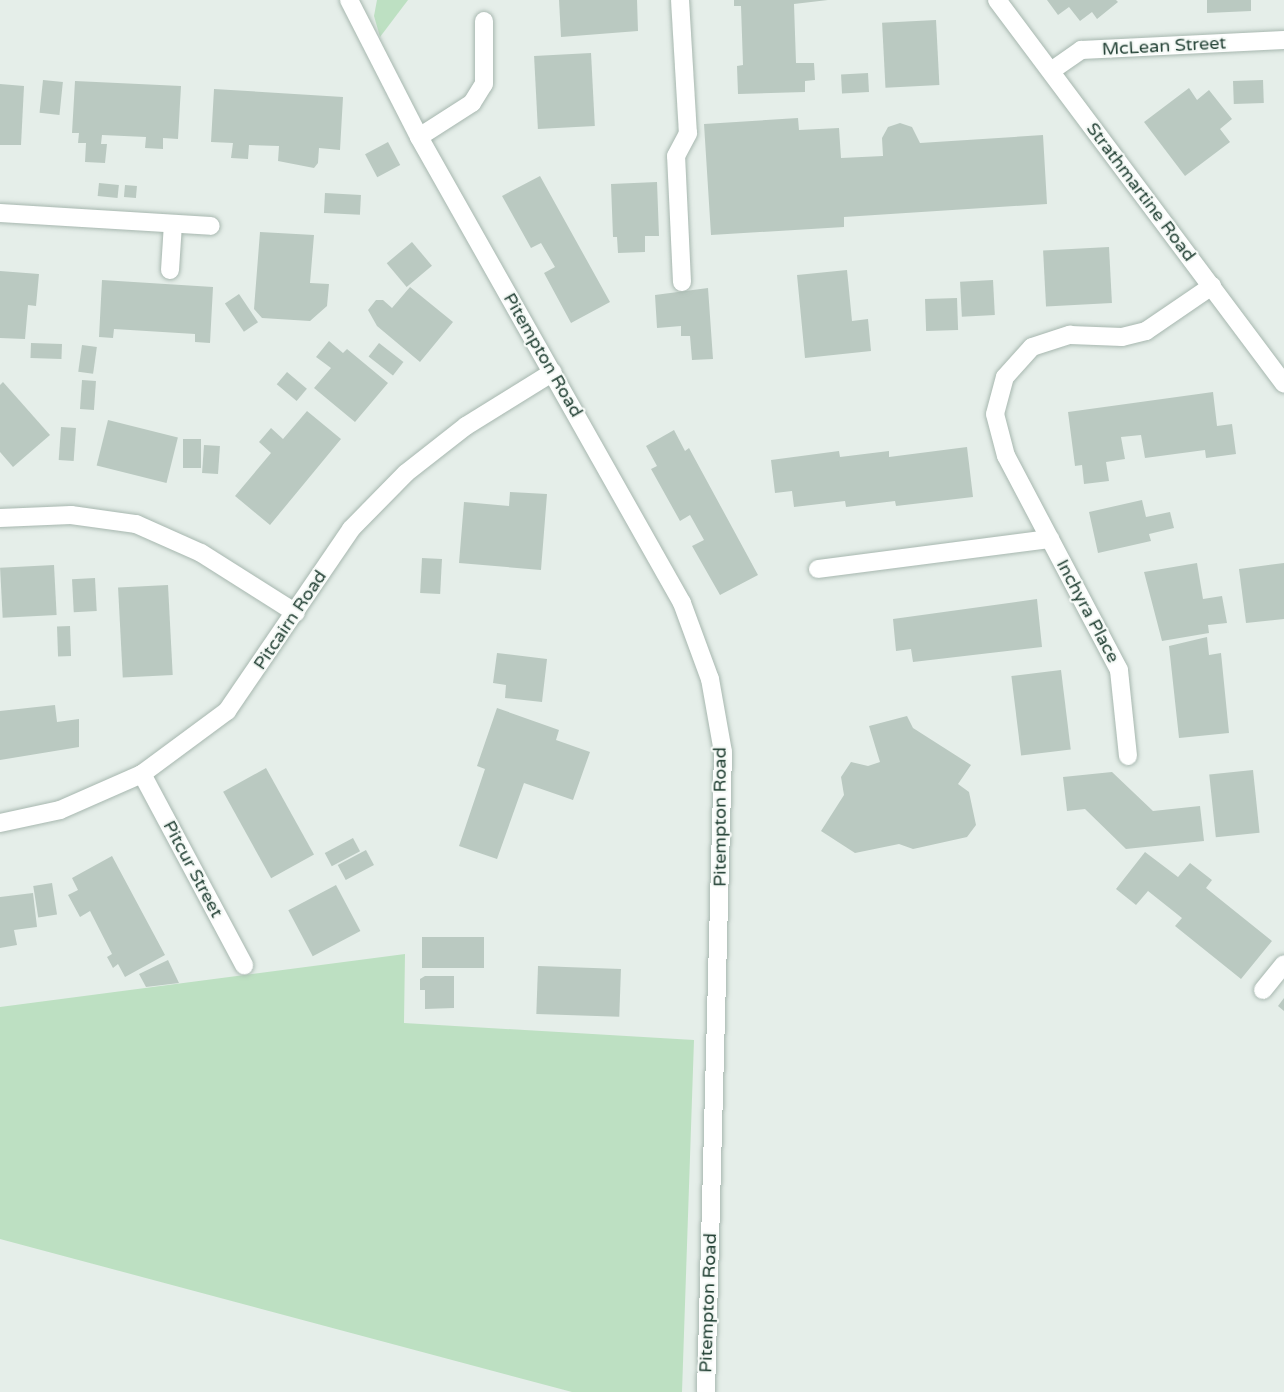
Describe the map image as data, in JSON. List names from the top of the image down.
{
  "streets": {
    "street": [
      "McLean Street",
      "Strathmartine Road",
      "Pitempton Road",
      "Inchyra Place",
      "Pitcairn Road",
      "Pitcur Street"
    ]
  },
  "crossings": [
    ["McLean Street", "Strathmartine Road"],
    ["Strathmartine Road", "Inchyra Place"],
    ["Pitempton Road", "Pitcairn Road"],
    ["Pitcairn Road", "Pitcur Street"]
  ]
}
